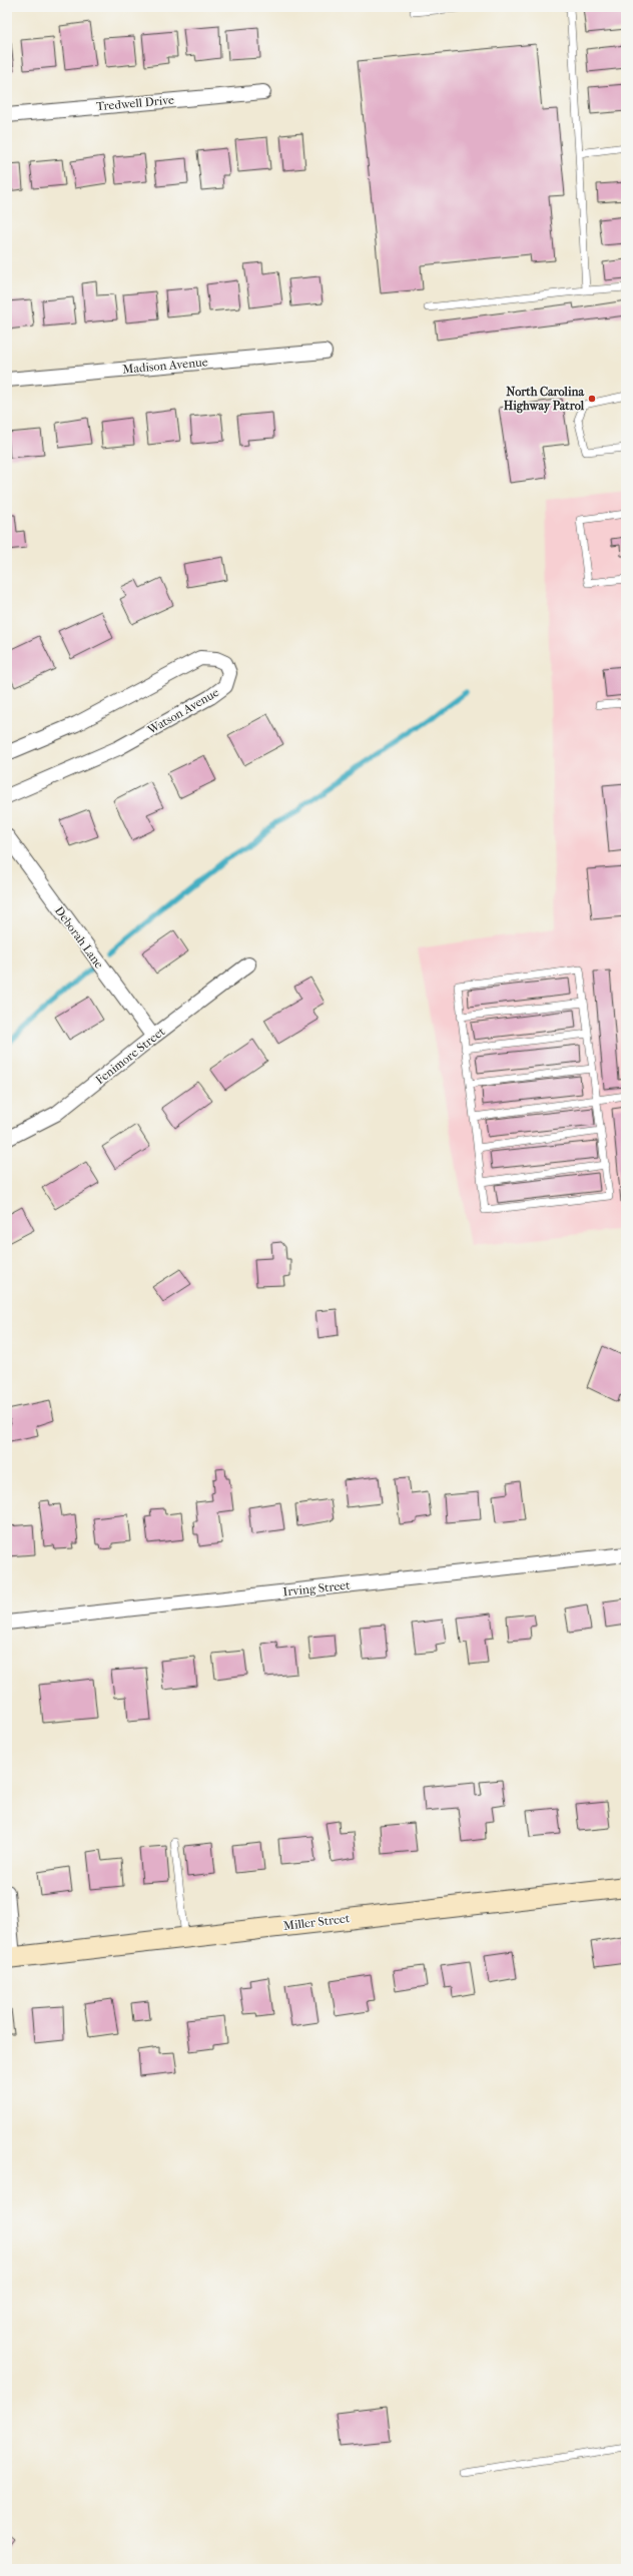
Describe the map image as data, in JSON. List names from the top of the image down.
{
  "streets": {
    "main road": ["Miller Street"],
    "street": [
      "Tredwell Drive",
      "Madison Avenue",
      "Watson Avenue",
      "Deborah Lane",
      "Fenimore Street",
      "Irving Street"
    ]
  },
  "crossings": [
    ["Deborah Lane", "Fenimore Street"]
  ],
  "places": ["North Carolina Highway Patrol"]
}
